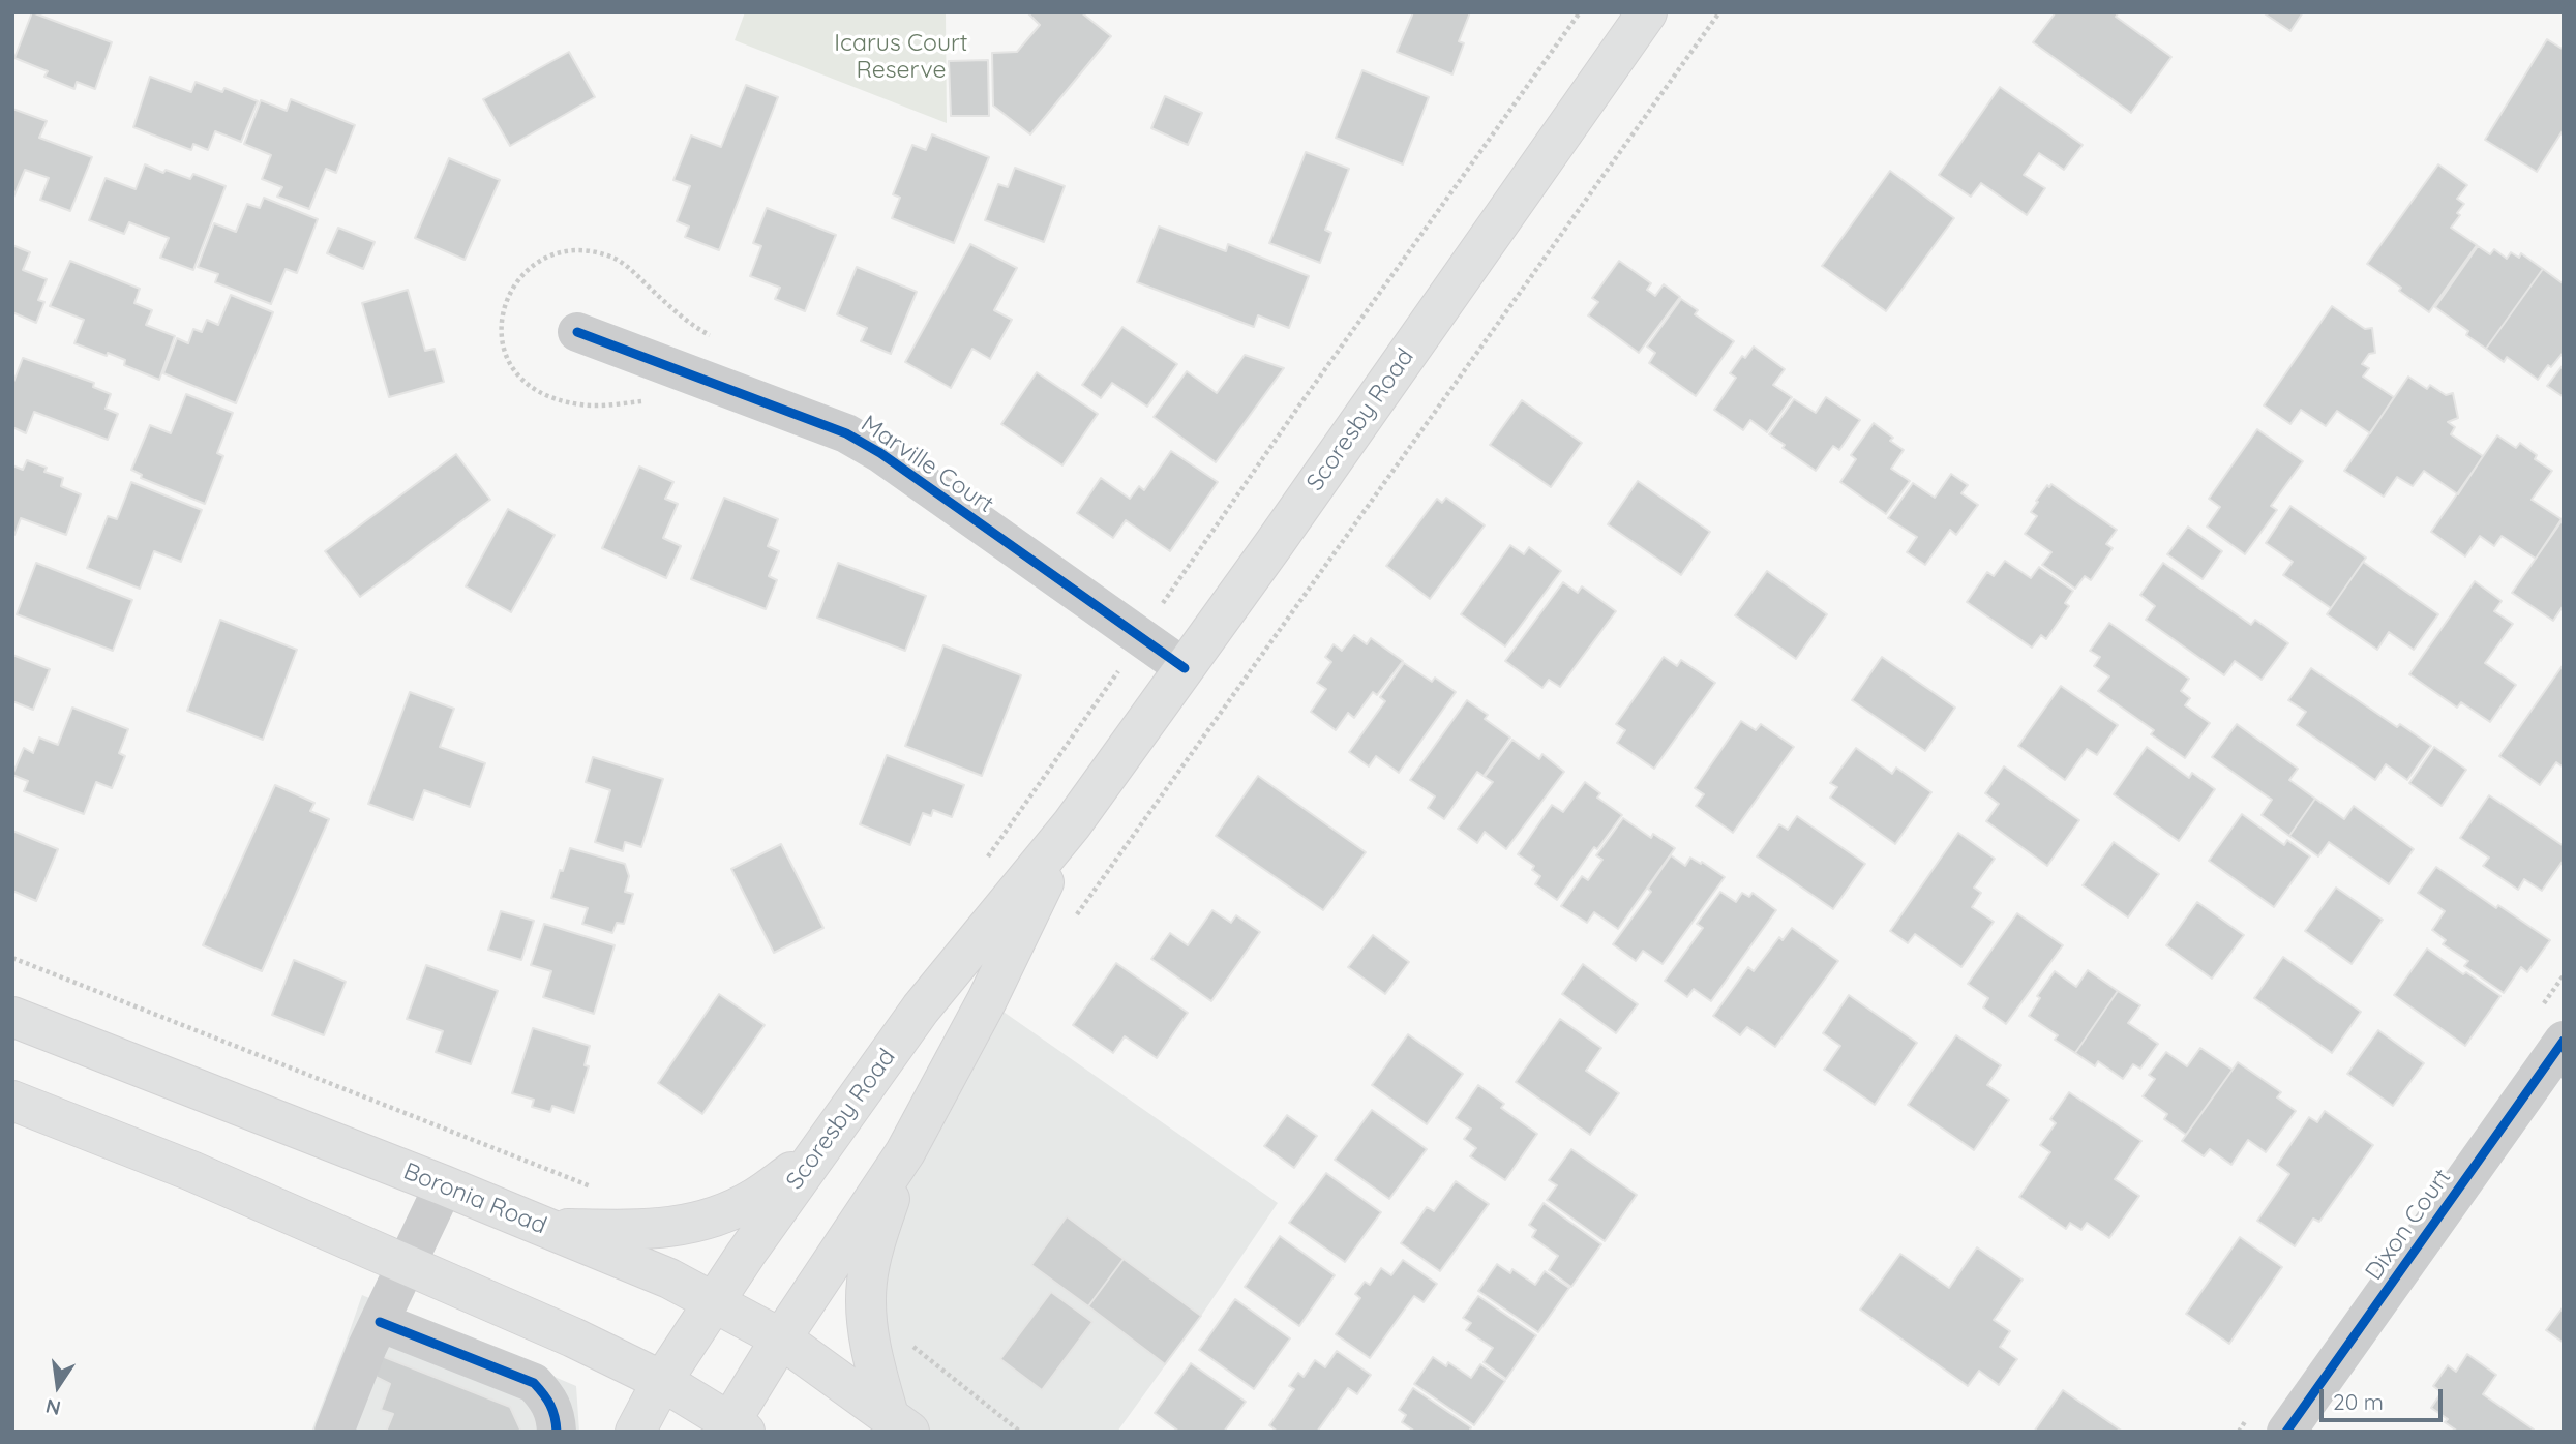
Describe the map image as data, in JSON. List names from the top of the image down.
{
  "streets": {
    "main road": ["Scoresby Road", "Boronia Road"],
    "street": ["Marville Court", "Dixon Court"]
  },
  "crossings": [
    ["Scoresby Road", "Marville Court"],
    ["Scoresby Road", "Boronia Road"]
  ],
  "parks": ["Icarus Court Reserve"],
  "scale_bar": "20 m",
  "north": "bottom"
}
